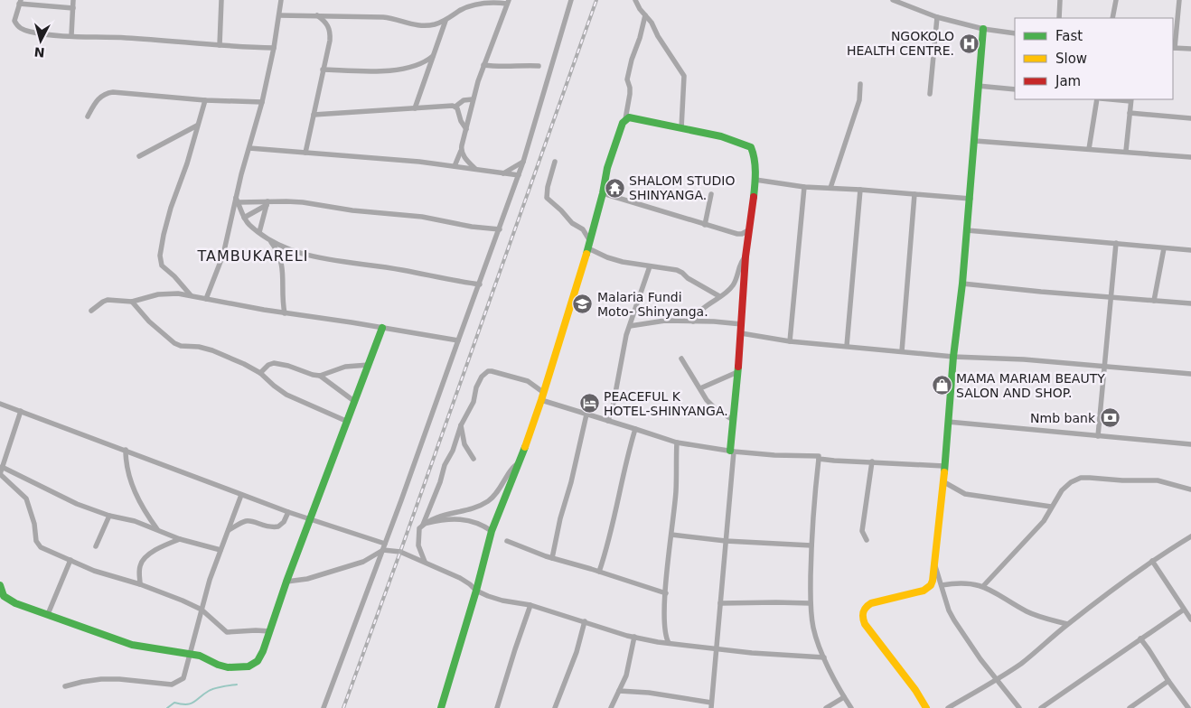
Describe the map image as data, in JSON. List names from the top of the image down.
{
  "districts": ["TAMBUKARELI"],
  "places": {
    "hospital": ["NGOKOLO HEALTH CENTRE."],
    "temple": ["SHALOM STUDIO SHINYANGA."],
    "school or university": ["Malaria Fundi Moto- Shinyanga."],
    "shop": ["MAMA MARIAM BEAUTY SALON AND SHOP."],
    "hotel": ["PEACEFUL K HOTEL-SHINYANGA."],
    "bank": ["Nmb bank"]
  },
  "legend": ["Fast", "Slow", "Jam"],
  "north": "bottom"
}
